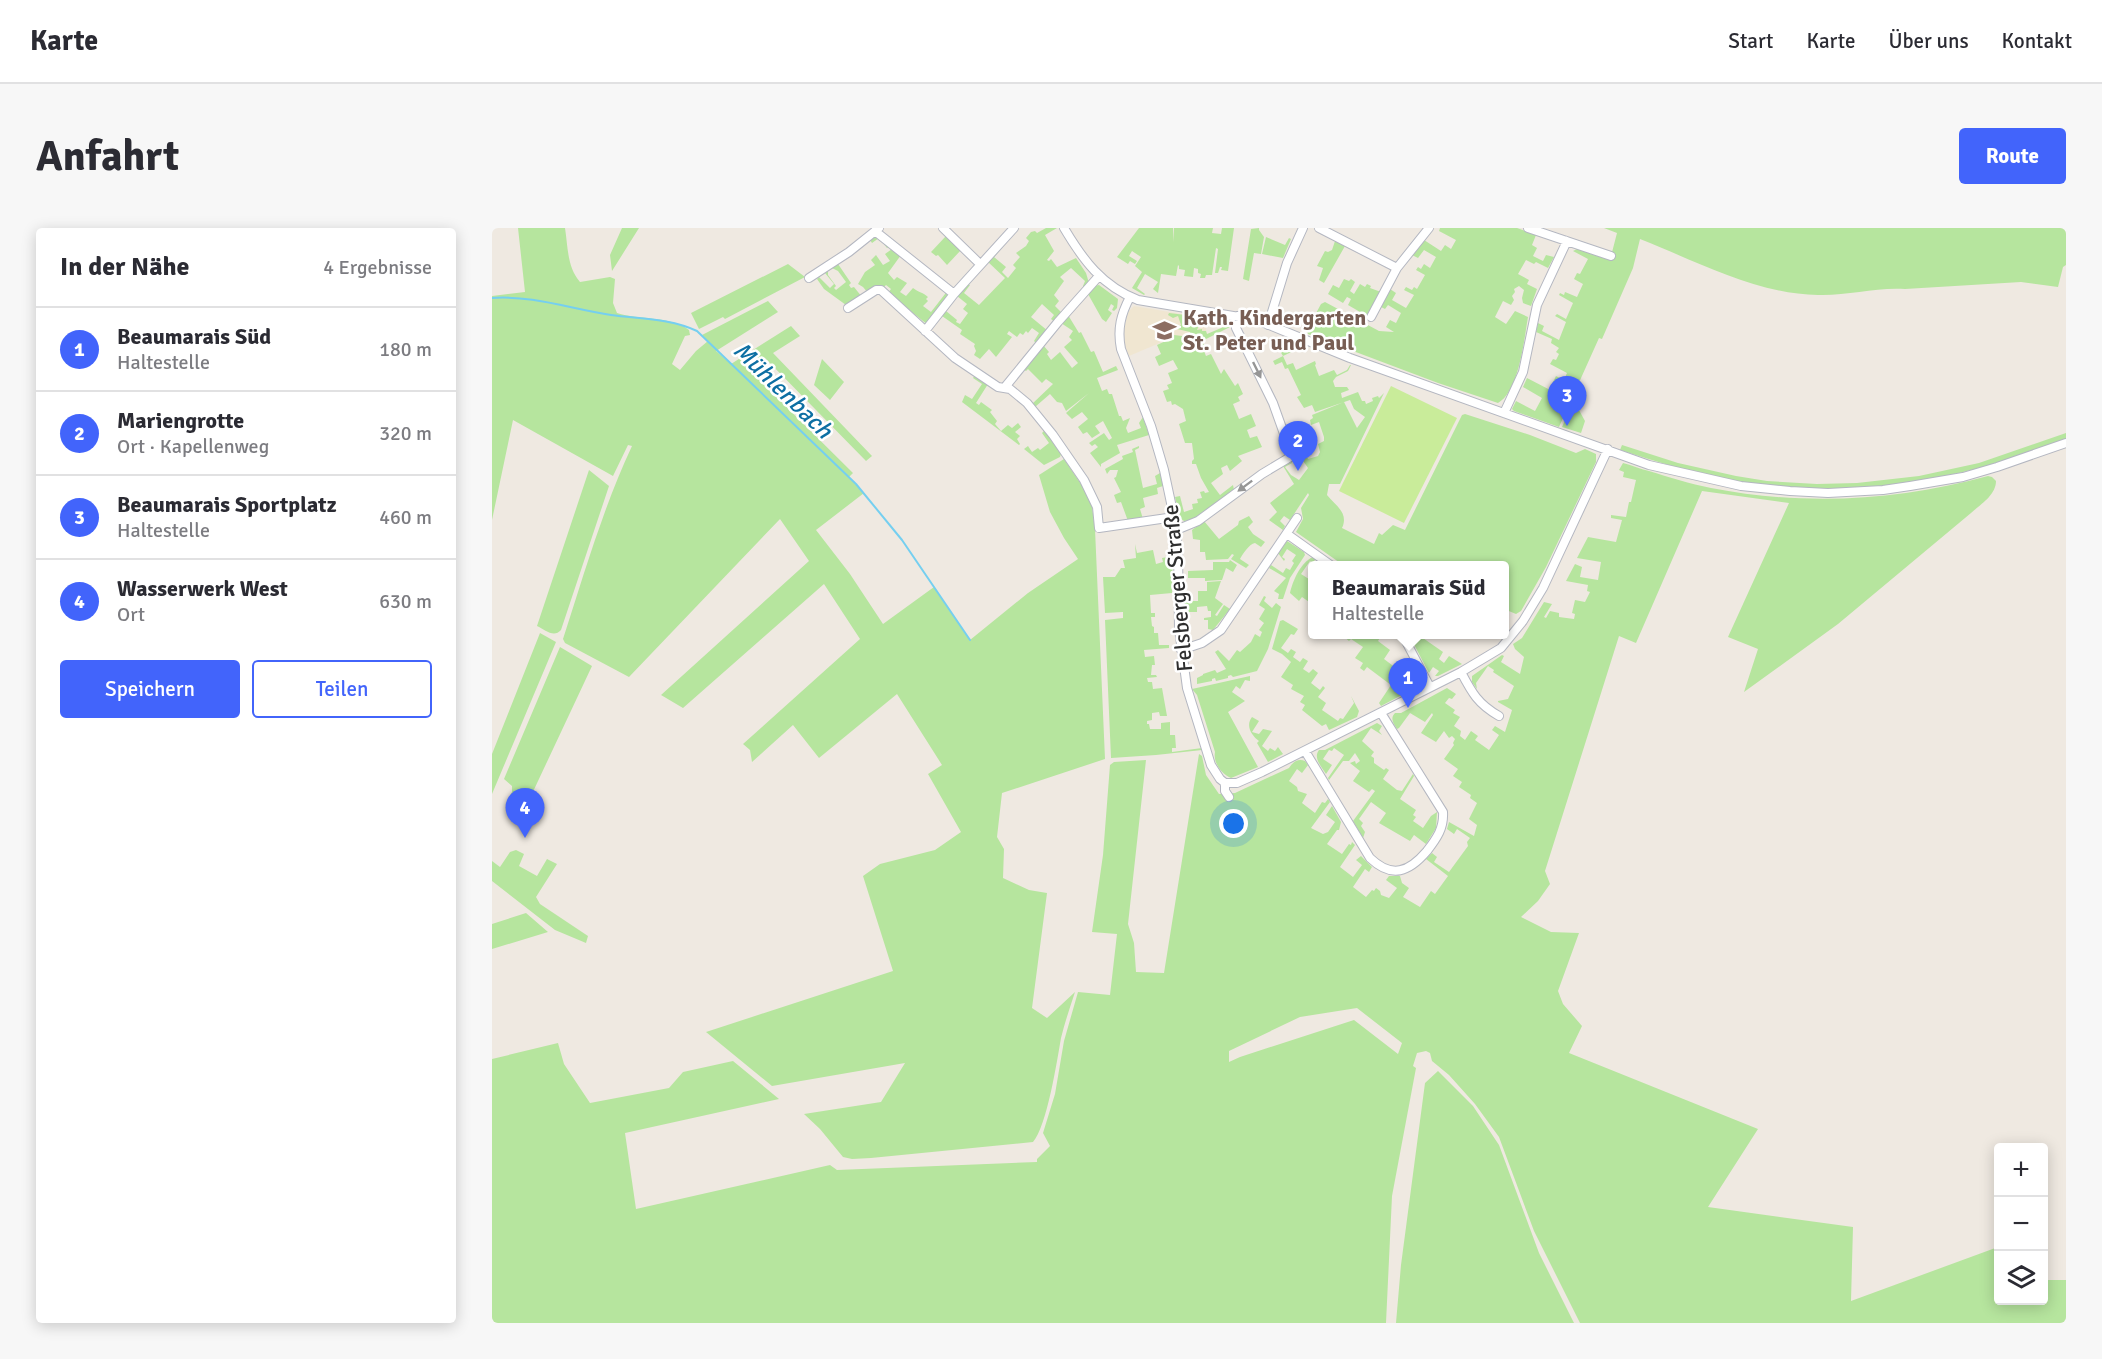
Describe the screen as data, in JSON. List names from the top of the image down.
{
  "streets": {
    "street": ["Felsberger Straße"]
  },
  "water": ["Mühlenbach"],
  "places": {
    "school or university": ["Kath. Kindergarten St. Peter und Paul"]
  },
  "page": {
    "header": "Karte",
    "nav": [
      "Start",
      "Karte",
      "Über uns",
      "Kontakt"
    ],
    "buttons": [
      "Route",
      ["Speichern", "Teilen"]
    ],
    "title": "Anfahrt",
    "heading": ["In der Nähe", "4 Ergebnisse"],
    "list": [
      {
        "mark": "1",
        "name": "Beaumarais Süd",
        "note": "Haltestelle",
        "value": "180 m"
      },
      {
        "mark": "2",
        "name": "Mariengrotte",
        "note": "Ort · Kapellenweg",
        "value": "320 m"
      },
      {
        "mark": "3",
        "name": "Beaumarais Sportplatz",
        "note": "Haltestelle",
        "value": "460 m"
      },
      {
        "mark": "4",
        "name": "Wasserwerk West",
        "note": "Ort",
        "value": "630 m"
      }
    ],
    "pins": [
      "3",
      "2",
      "1",
      "4"
    ],
    "popup": ["Beaumarais Süd", "Haltestelle"],
    "map_buttons": ["+", "−"]
  }
}
